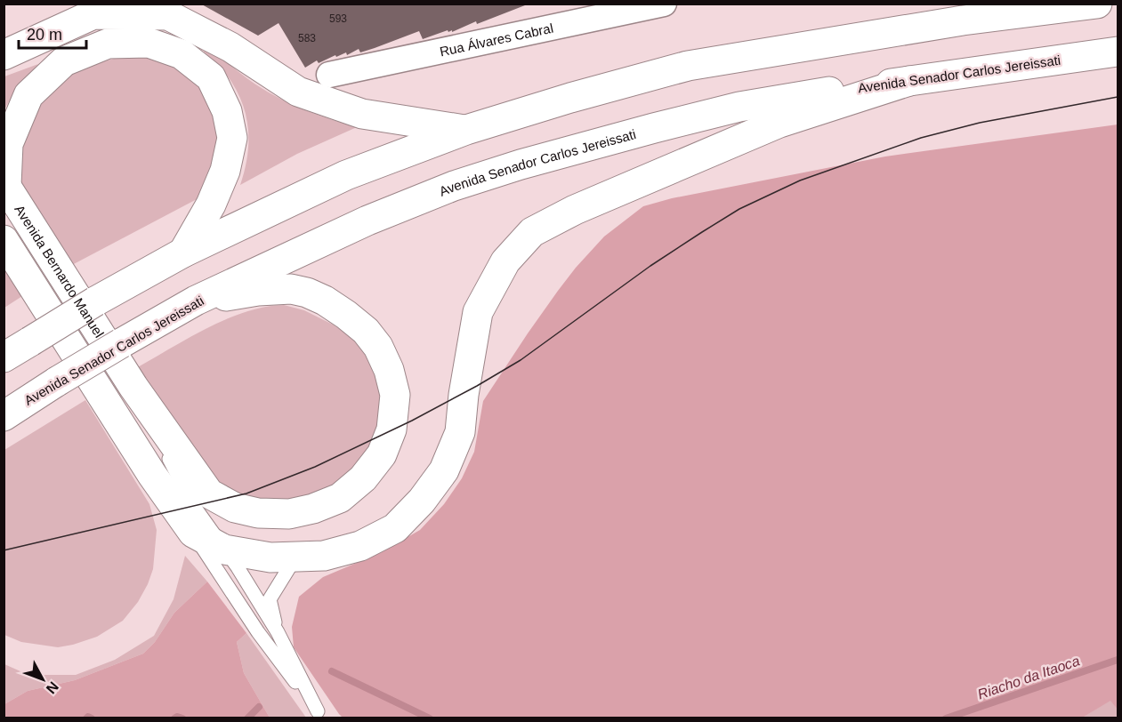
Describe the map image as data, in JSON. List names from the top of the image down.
{
  "streets": {
    "main road": ["Avenida Senador Carlos Jereissati", "Avenida Bernardo Manuel"],
    "street": ["Rua Álvares Cabral"]
  },
  "crossings": [
    ["Avenida Senador Carlos Jereissati", "Avenida Bernardo Manuel"]
  ],
  "water": ["Riacho da Itaoca"],
  "house_numbers": ["593", "583"],
  "scale_bar": "20 m",
  "north": "bottom right"
}
